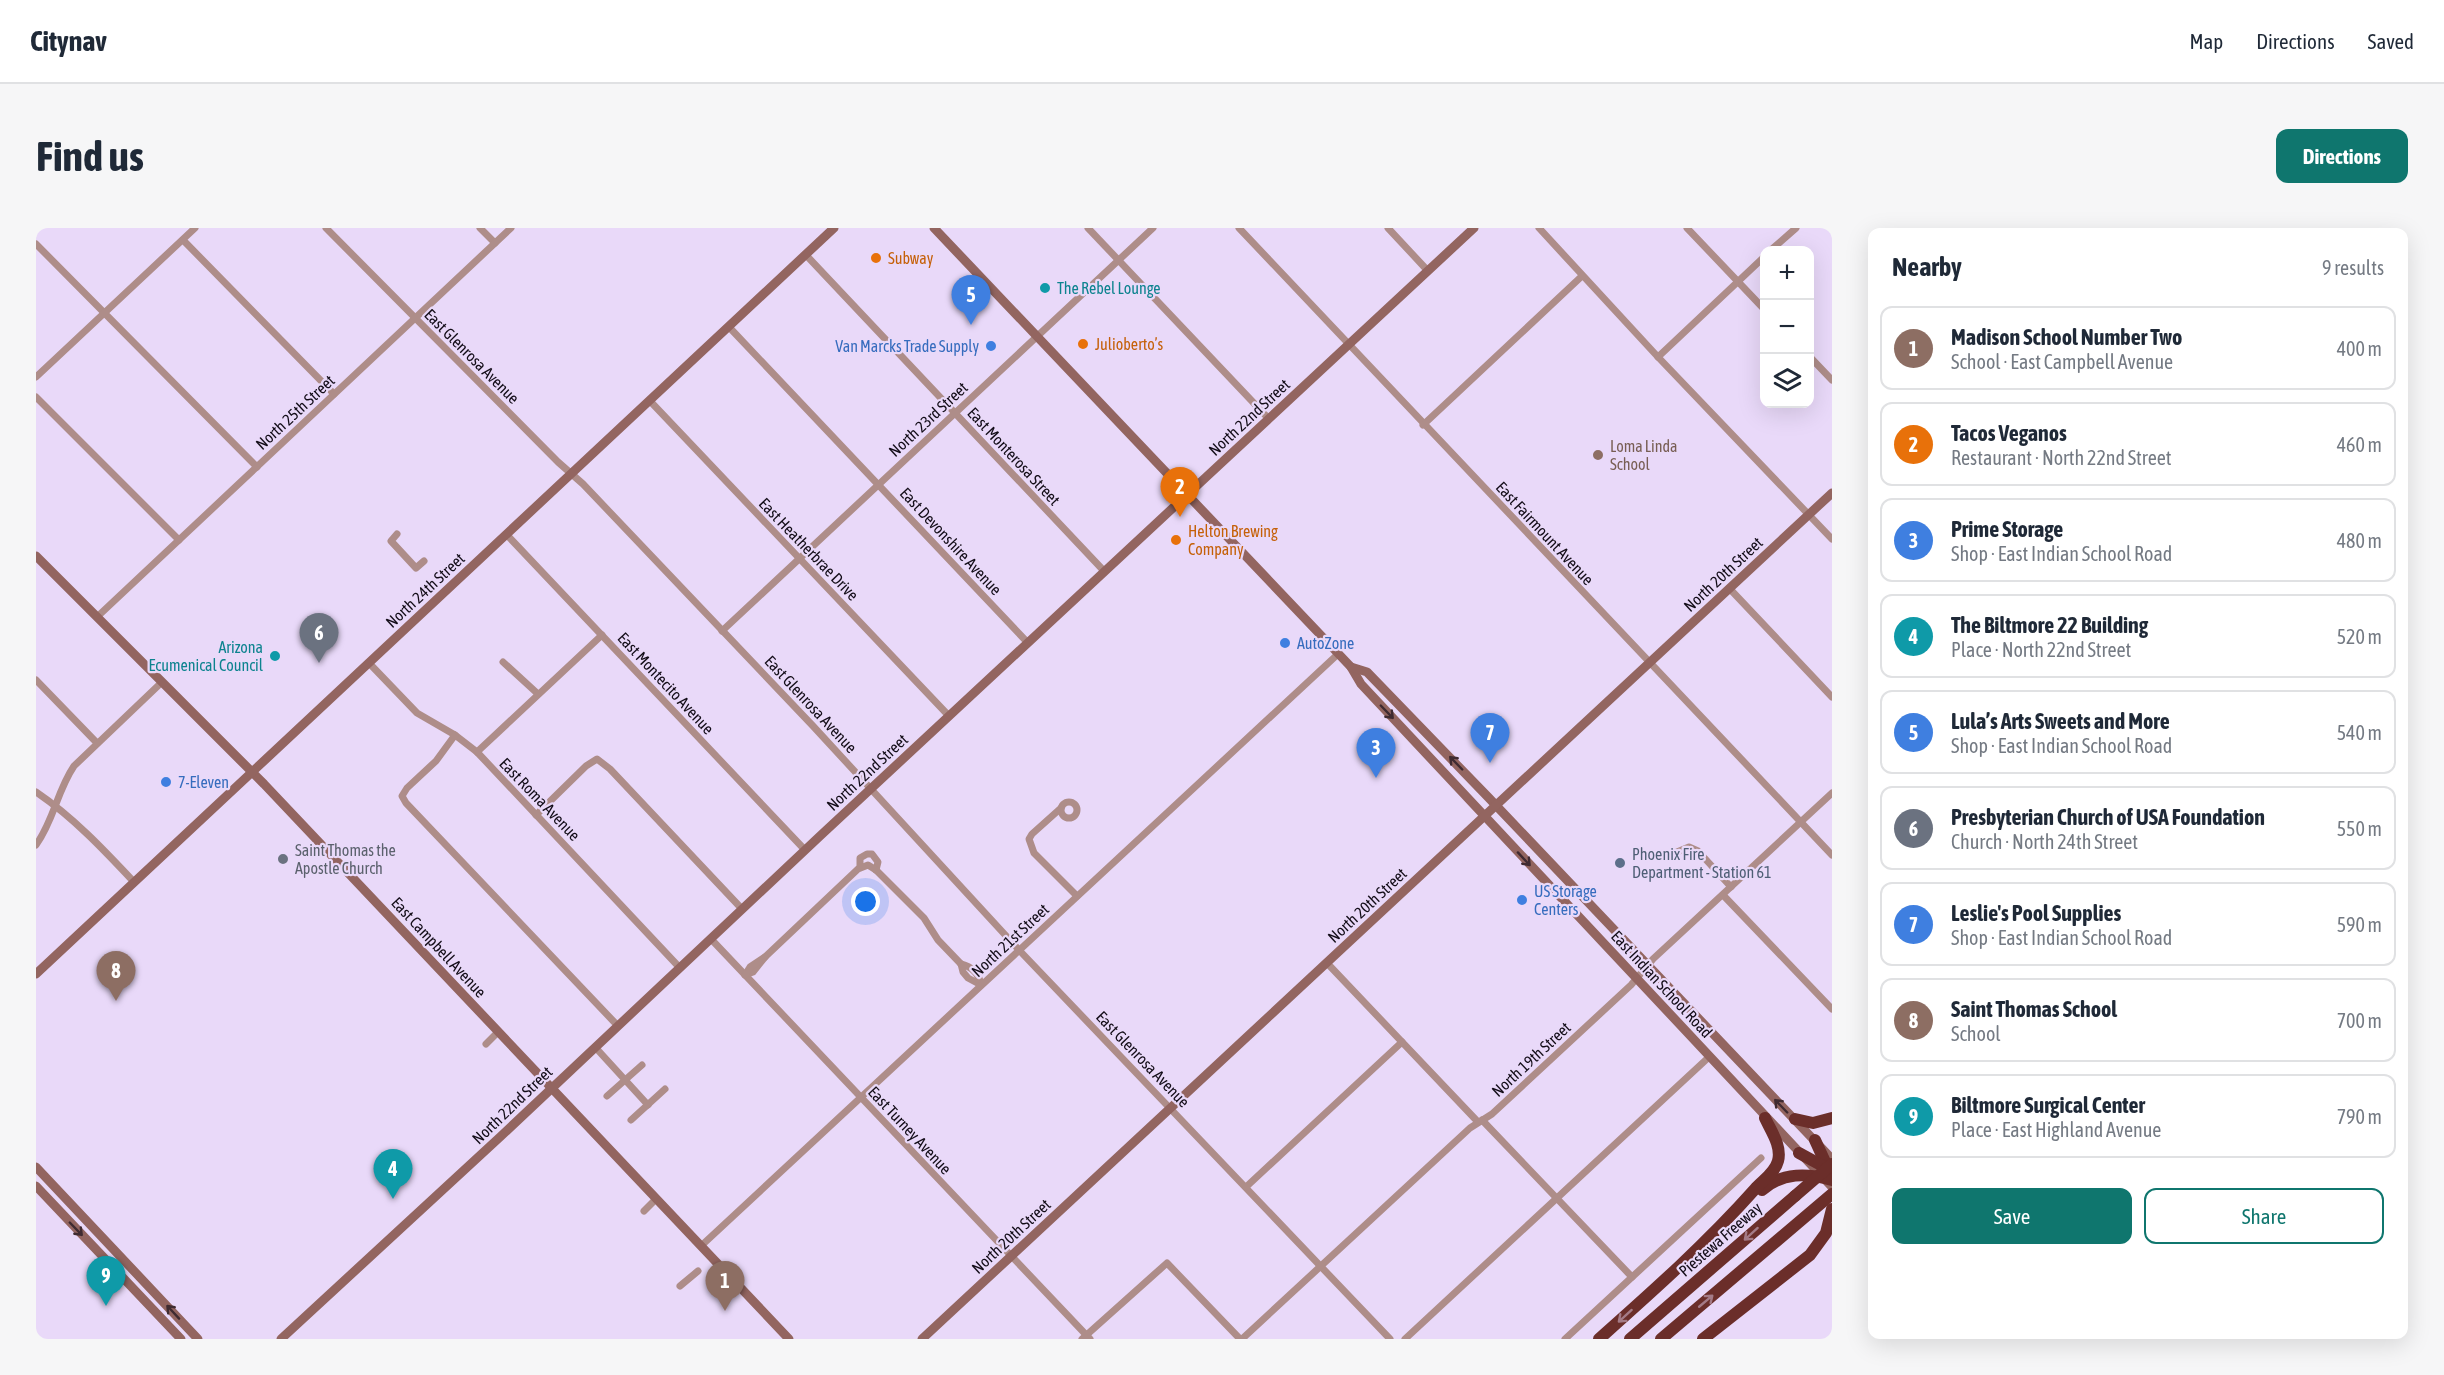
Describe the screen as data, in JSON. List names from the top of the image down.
{
  "streets": {
    "highway": ["Piestewa Freeway"],
    "street": [
      "East Glenrosa Avenue",
      "North 25th Street",
      "North 22nd Street",
      "North 23rd Street",
      "East Monterosa Street",
      "East Fairmount Avenue",
      "East Devonshire Avenue",
      "East Heatherbrae Drive",
      "North 20th Street",
      "North 24th Street",
      "East Montecito Avenue",
      "East Roma Avenue",
      "North 21st Street",
      "East Campbell Avenue",
      "East Indian School Road",
      "North 19th Street",
      "East Turney Avenue"
    ]
  },
  "crossings": [
    ["East Glenrosa Avenue", "North 25th Street"],
    ["East Glenrosa Avenue", "North 22nd Street"],
    ["East Glenrosa Avenue", "North 23rd Street"],
    ["East Glenrosa Avenue", "North 20th Street"],
    ["East Glenrosa Avenue", "North 24th Street"],
    ["East Glenrosa Avenue", "North 21st Street"],
    ["East Glenrosa Avenue", "North 19th Street"],
    ["North 25th Street", "East Campbell Avenue"],
    ["North 22nd Street", "East Monterosa Street"],
    ["North 22nd Street", "East Fairmount Avenue"],
    ["North 22nd Street", "East Devonshire Avenue"],
    ["North 22nd Street", "East Heatherbrae Drive"],
    ["North 22nd Street", "East Montecito Avenue"],
    ["North 22nd Street", "East Roma Avenue"],
    ["North 22nd Street", "East Campbell Avenue"],
    ["North 22nd Street", "East Indian School Road"],
    ["North 22nd Street", "East Turney Avenue"],
    ["North 23rd Street", "East Monterosa Street"],
    ["North 23rd Street", "East Devonshire Avenue"],
    ["North 23rd Street", "East Heatherbrae Drive"],
    ["North 23rd Street", "East Indian School Road"],
    ["East Monterosa Street", "North 24th Street"],
    ["East Fairmount Avenue", "North 20th Street"],
    ["East Fairmount Avenue", "North 19th Street"],
    ["East Devonshire Avenue", "North 24th Street"],
    ["East Heatherbrae Drive", "North 24th Street"],
    ["North 20th Street", "East Indian School Road"],
    ["North 20th Street", "East Turney Avenue"],
    ["North 24th Street", "East Montecito Avenue"],
    ["North 24th Street", "East Roma Avenue"],
    ["North 24th Street", "East Campbell Avenue"],
    ["North 21st Street", "East Campbell Avenue"],
    ["North 21st Street", "East Indian School Road"],
    ["North 21st Street", "East Turney Avenue"],
    ["East Indian School Road", "North 19th Street"]
  ],
  "places": [
    "Subway",
    "The Rebel Lounge",
    "Julioberto’s",
    "Van Marcks Trade Supply",
    "Loma Linda School",
    "Helton Brewing Company",
    "AutoZone",
    "Arizona Ecumenical Council",
    "7-Eleven",
    "Saint Thomas the Apostle Church",
    "Phoenix Fire Department - Station 61",
    "US Storage Centers"
  ],
  "page": {
    "header": "Citynav",
    "nav": ["Map", "Directions", "Saved"],
    "buttons": [
      "Directions",
      ["Save", "Share"]
    ],
    "title": "Find us",
    "heading": ["Nearby", "9 results"],
    "map_buttons": ["+", "−"],
    "pins": [
      "5",
      "2",
      "6",
      "7",
      "3",
      "8",
      "4",
      "9",
      "1"
    ],
    "list": [
      {
        "mark": "1",
        "name": "Madison School Number Two",
        "note": "School · East Campbell Avenue",
        "value": "400 m"
      },
      {
        "mark": "2",
        "name": "Tacos Veganos",
        "note": "Restaurant · North 22nd Street",
        "value": "460 m"
      },
      {
        "mark": "3",
        "name": "Prime Storage",
        "note": "Shop · East Indian School Road",
        "value": "480 m"
      },
      {
        "mark": "4",
        "name": "The Biltmore 22 Building",
        "note": "Place · North 22nd Street",
        "value": "520 m"
      },
      {
        "mark": "5",
        "name": "Lula’s Arts Sweets and More",
        "note": "Shop · East Indian School Road",
        "value": "540 m"
      },
      {
        "mark": "6",
        "name": "Presbyterian Church of USA Foundation",
        "note": "Church · North 24th Street",
        "value": "550 m"
      },
      {
        "mark": "7",
        "name": "Leslie's Pool Supplies",
        "note": "Shop · East Indian School Road",
        "value": "590 m"
      },
      {
        "mark": "8",
        "name": "Saint Thomas School",
        "note": "School",
        "value": "700 m"
      },
      {
        "mark": "9",
        "name": "Biltmore Surgical Center",
        "note": "Place · East Highland Avenue",
        "value": "790 m"
      }
    ]
  }
}
